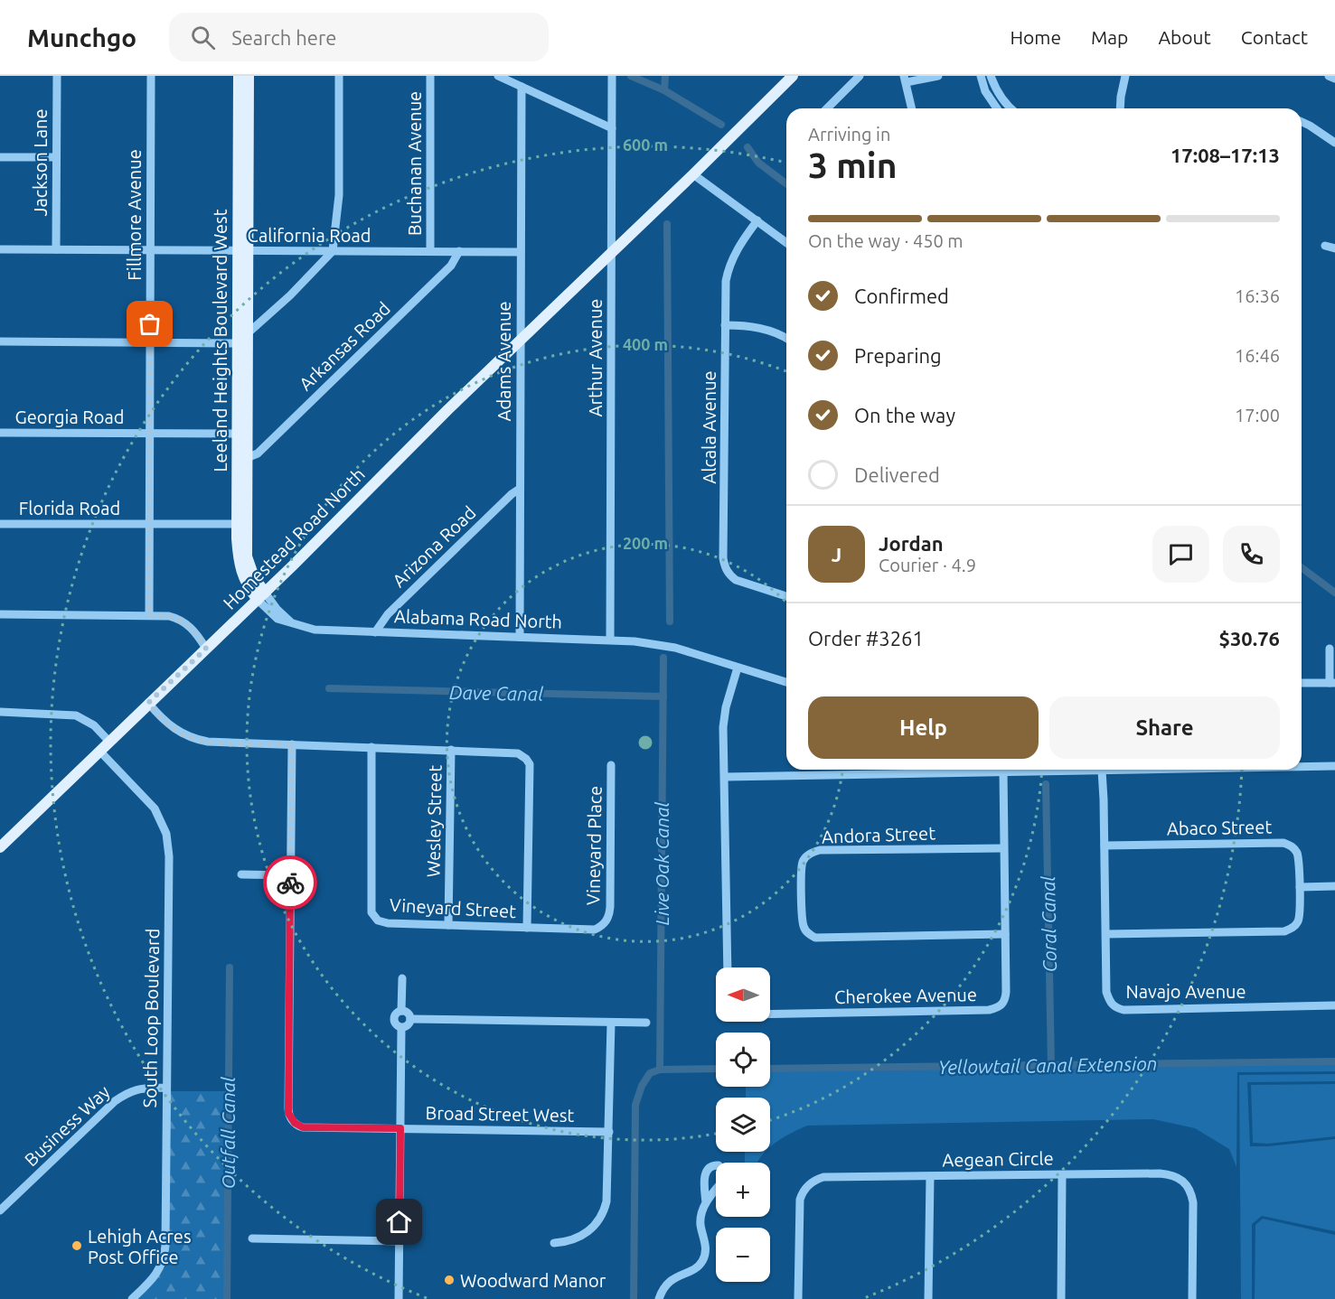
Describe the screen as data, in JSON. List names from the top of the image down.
{
  "streets": {
    "main road": ["Leeland Heights Boulevard West", "Homestead Road North"],
    "street": [
      "Jackson Lane",
      "Buchanan Avenue",
      "Fillmore Avenue",
      "California Road",
      "Arkansas Road",
      "Arthur Avenue",
      "Adams Avenue",
      "Georgia Road",
      "Alcala Avenue",
      "Florida Road",
      "Arizona Road",
      "Alabama Road North",
      "Wesley Street",
      "Abaco Street",
      "Andora Street",
      "Vineyard Place",
      "Vineyard Street",
      "Navajo Avenue",
      "Cherokee Avenue",
      "South Loop Boulevard",
      "Broad Street West",
      "Business Way",
      "Aegean Circle"
    ]
  },
  "crossings": [
    ["Jackson Lane", "California Road"],
    ["Buchanan Avenue", "California Road"],
    ["Fillmore Avenue", "California Road"],
    ["Fillmore Avenue", "Georgia Road"],
    ["Fillmore Avenue", "Florida Road"],
    ["California Road", "Leeland Heights Boulevard West"],
    ["California Road", "Arkansas Road"],
    ["California Road", "Adams Avenue"],
    ["Leeland Heights Boulevard West", "Arkansas Road"],
    ["Leeland Heights Boulevard West", "Georgia Road"],
    ["Leeland Heights Boulevard West", "Florida Road"],
    ["Leeland Heights Boulevard West", "Homestead Road North"],
    ["Leeland Heights Boulevard West", "Alabama Road North"],
    ["Arthur Avenue", "Homestead Road North"],
    ["Arthur Avenue", "Alabama Road North"],
    ["Adams Avenue", "Homestead Road North"],
    ["Adams Avenue", "Arizona Road"],
    ["Adams Avenue", "Alabama Road North"],
    ["Homestead Road North", "Alabama Road North"],
    ["Homestead Road North", "South Loop Boulevard"],
    ["Arizona Road", "Alabama Road North"],
    ["Wesley Street", "Vineyard Street"],
    ["Abaco Street", "Navajo Avenue"],
    ["Andora Street", "Cherokee Avenue"],
    ["Vineyard Place", "Vineyard Street"],
    ["South Loop Boulevard", "Business Way"]
  ],
  "water": [
    "Dave Canal",
    "Live Oak Canal",
    "Coral Canal",
    "Yellowtail Canal Extension",
    "Outfall Canal"
  ],
  "places": ["Lehigh Acres Post Office", "Woodward Manor"],
  "north": "left",
  "page": {
    "header": "Munchgo",
    "search": "Search here",
    "nav": [
      "Home",
      "Map",
      "About",
      "Contact"
    ],
    "heading": ["3 min", "Arriving in", "17:08–17:13"],
    "panel": [
      "Jordan",
      "Courier · 4.9",
      "Order #3261",
      "$30.76"
    ],
    "bar": "On the way · 450 m",
    "list": [
      ["Confirmed", "16:36"],
      ["Preparing", "16:46"],
      ["On the way", "17:00"],
      "Delivered"
    ],
    "round": "J",
    "buttons": ["Help", "Share"],
    "map_buttons": ["+", "−"]
  },
  "rings": ["600 m", "400 m", "200 m"]
}
